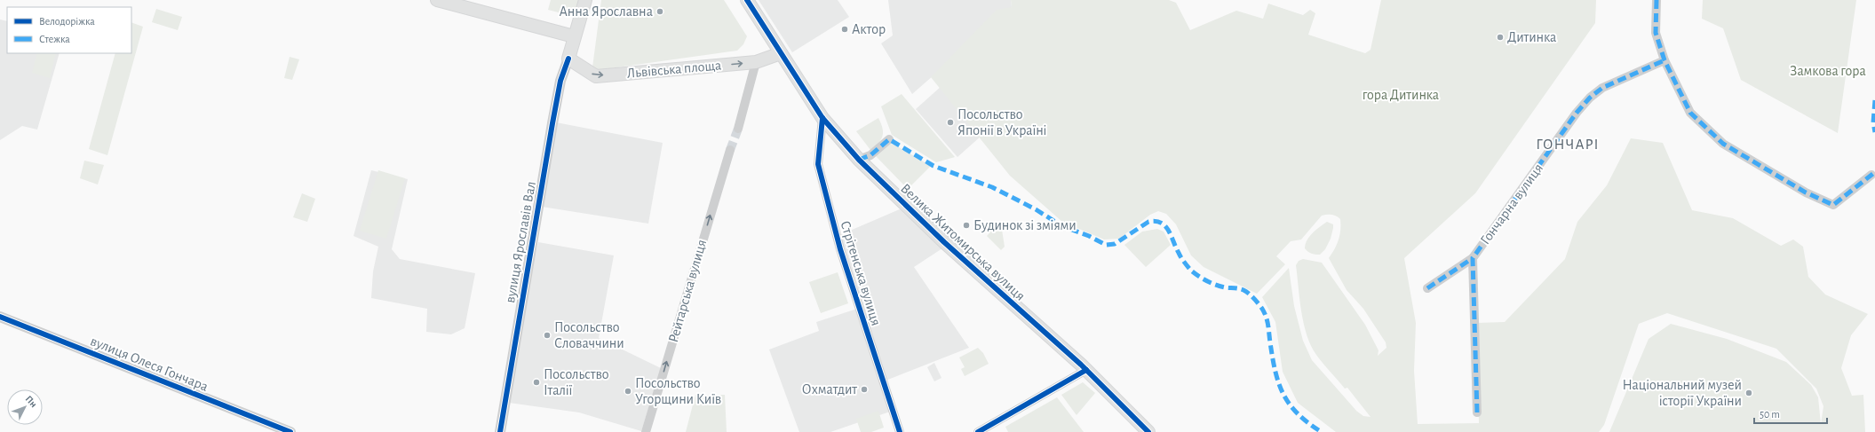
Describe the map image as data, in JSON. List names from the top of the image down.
{
  "streets": {
    "main road": ["Львівська площа", "Велика Житомирська вулиця"],
    "street": [
      "Гончарна вулиця",
      "вулиця Ярославів Вал",
      "Стрітенська вулиця",
      "Рейтарська вулиця",
      "вулиця Олеся Гончара"
    ]
  },
  "crossings": [
    ["Львівська площа", "вулиця Ярославів Вал"],
    ["Львівська площа", "Велика Житомирська вулиця"],
    ["Велика Житомирська вулиця", "Стрітенська вулиця"]
  ],
  "one_way": ["Львівська площа", "Рейтарська вулиця"],
  "districts": ["ГОНЧАРІ"],
  "parks": ["Замкова гора", "гора Дитинка"],
  "places": [
    "Анна Ярославна",
    "Актор",
    "Дитинка",
    "Посольство Японії в Україні",
    "Будинок зі зміями",
    "Посольство Словаччини",
    "Посольство Італії",
    "Охматдит",
    "Посольство Угорщини Київ",
    "Національний музей історії України"
  ],
  "legend": ["Велодоріжка", "Стежка"],
  "scale_bar": "50 m",
  "north": "top right"
}
